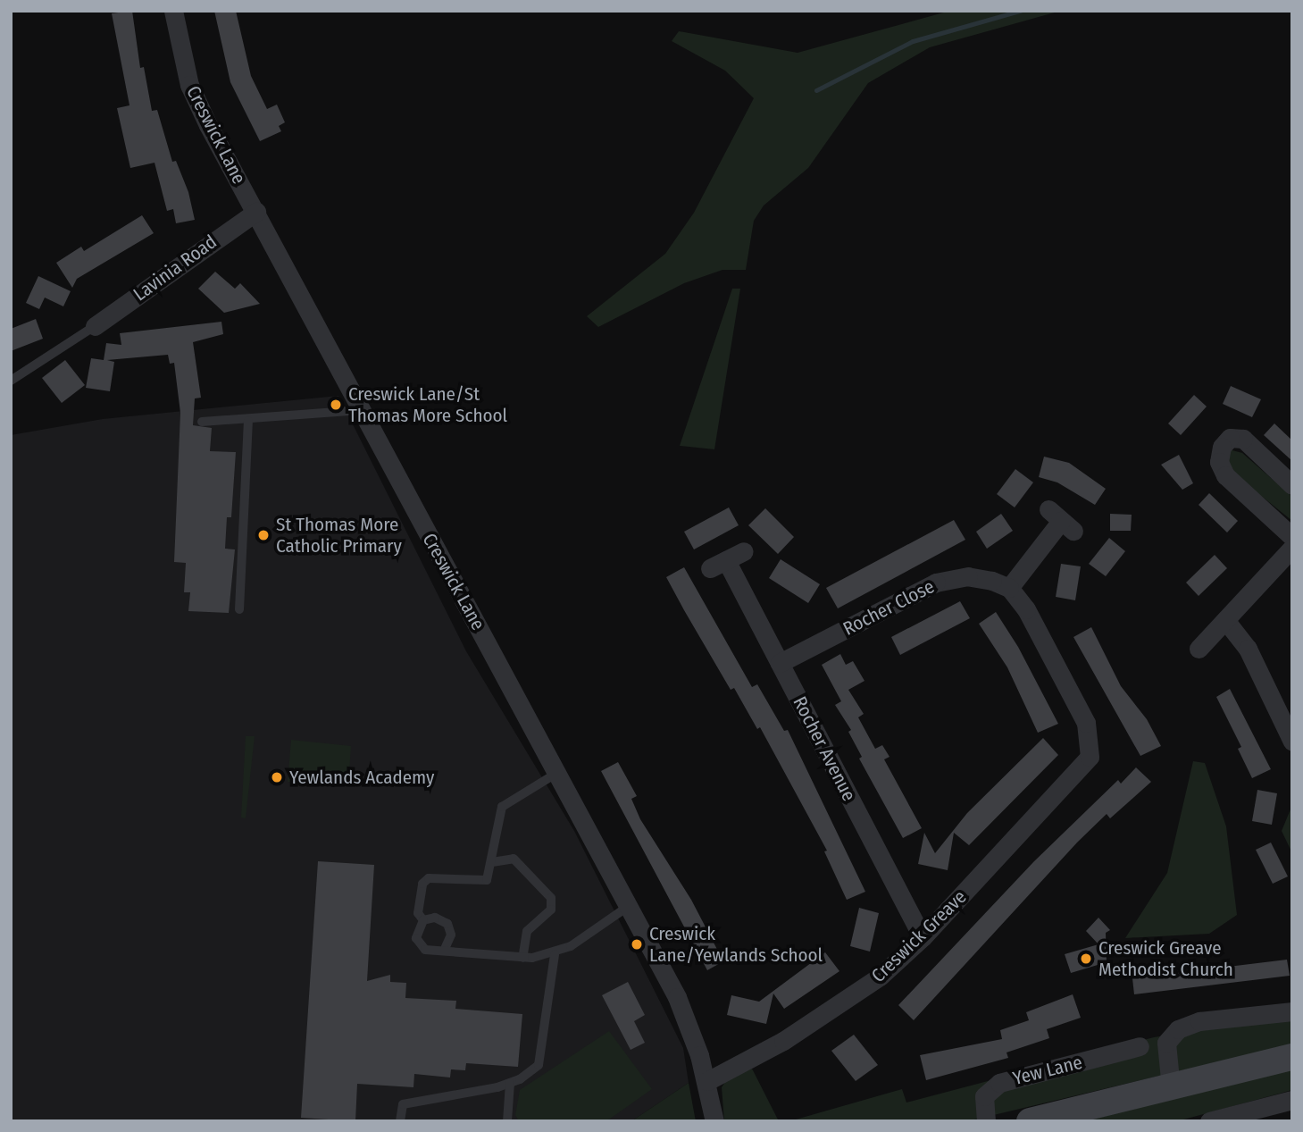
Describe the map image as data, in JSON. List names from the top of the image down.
{
  "streets": {
    "street": [
      "Creswick Lane",
      "Lavinia Road",
      "Rocher Close",
      "Rocher Avenue",
      "Creswick Greave",
      "Yew Lane"
    ]
  },
  "crossings": [
    ["Creswick Lane", "Lavinia Road"],
    ["Creswick Lane", "Creswick Greave"],
    ["Rocher Close", "Rocher Avenue"],
    ["Rocher Close", "Creswick Greave"],
    ["Rocher Avenue", "Creswick Greave"]
  ],
  "places": [
    "Creswick Lane/St Thomas More School",
    "St Thomas More Catholic Primary",
    "Yewlands Academy",
    "Creswick Lane/Yewlands School",
    "Creswick Greave Methodist Church"
  ]
}
